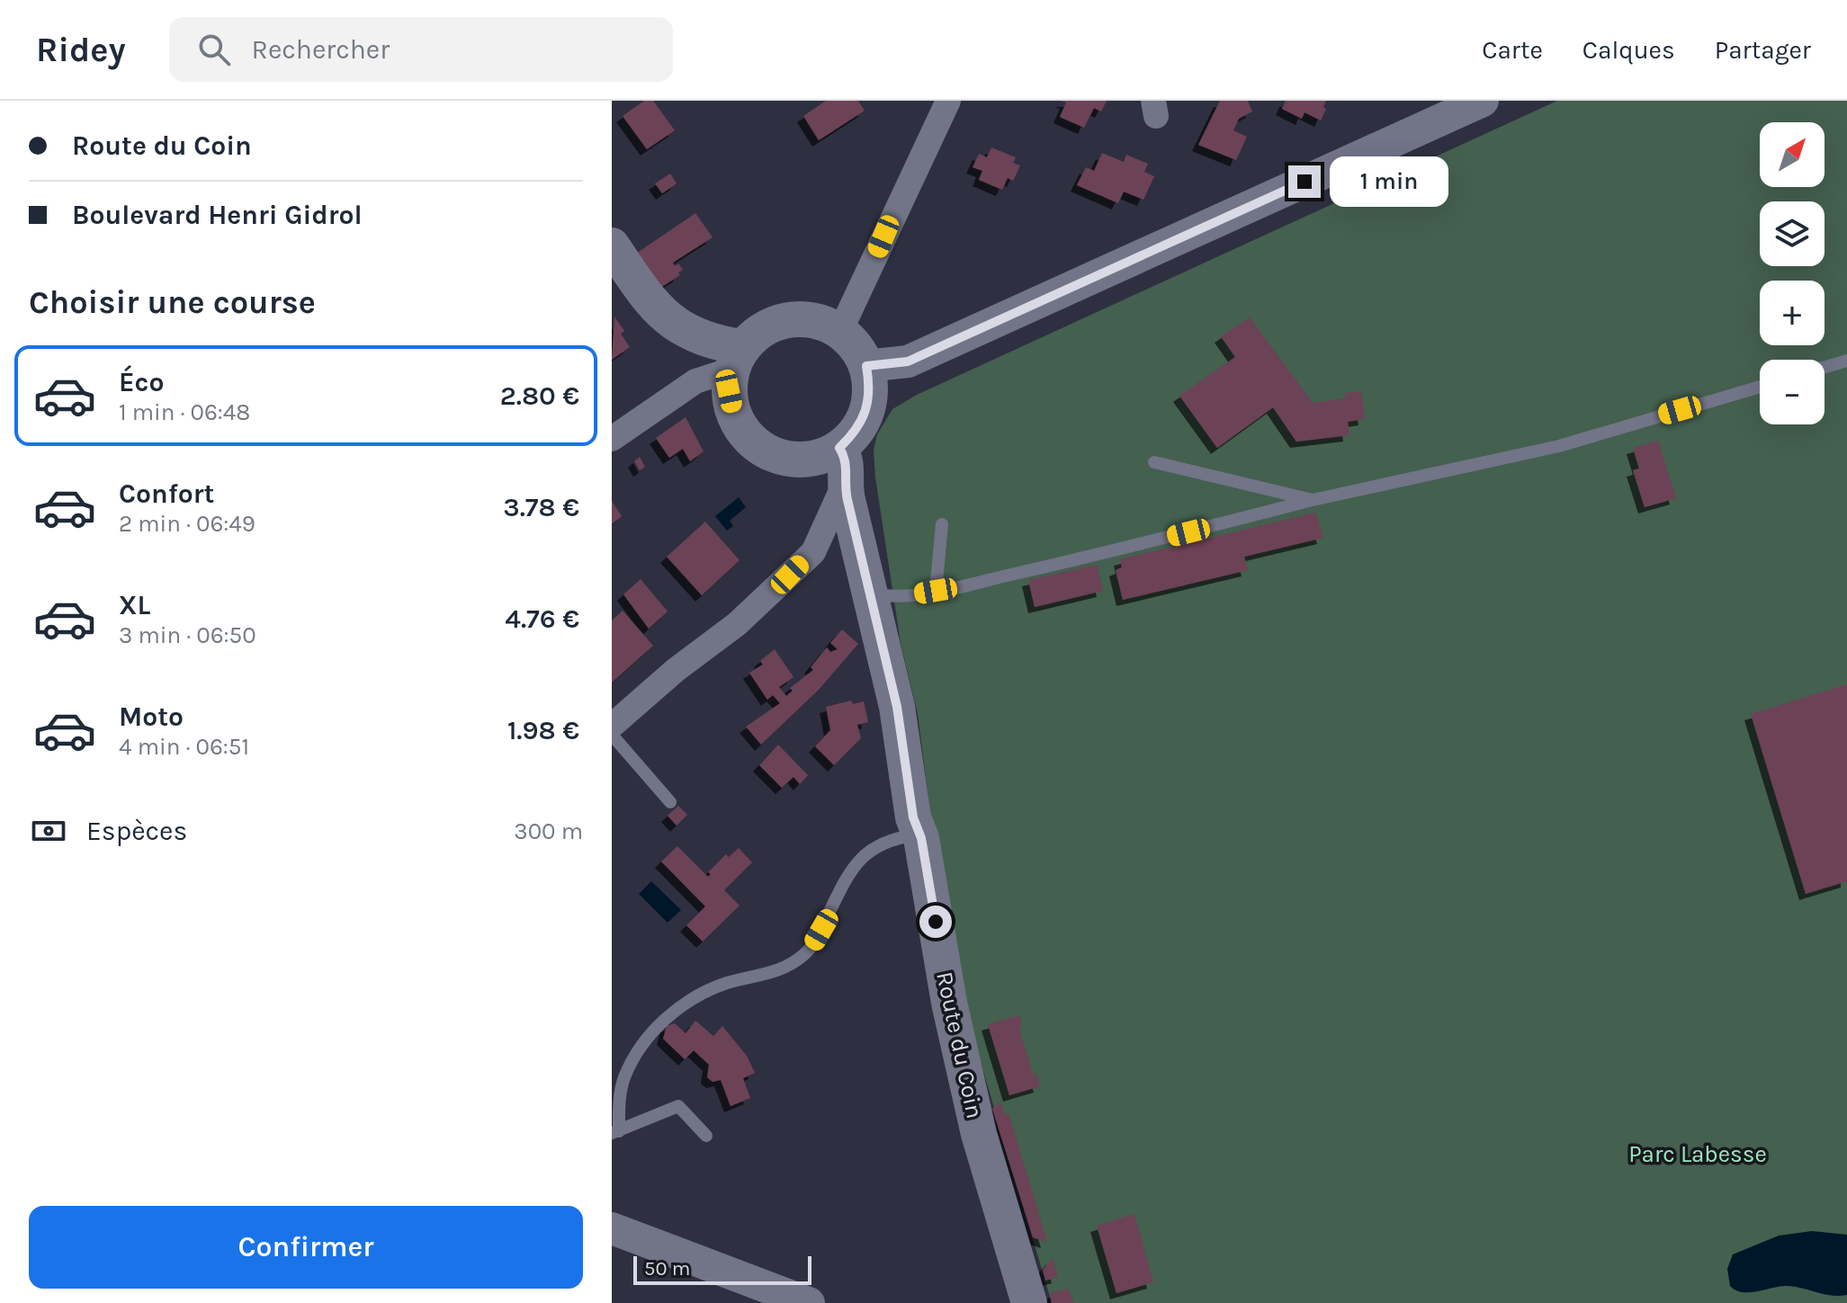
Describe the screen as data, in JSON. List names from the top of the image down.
{
  "streets": {
    "main road": ["Route du Coin"]
  },
  "parks": ["Parc Labesse"],
  "scale_bar": "50 m",
  "north": "top right",
  "page": {
    "header": "Ridey",
    "search": "Rechercher",
    "nav": ["Carte", "Calques", "Partager"],
    "banner": ["Route du Coin", "Boulevard Henri Gidrol"],
    "map_buttons": ["+", "−"],
    "bubble": "1 min",
    "heading": "Choisir une course",
    "list": [
      {
        "name": "Éco",
        "note": "1 min · 06:48",
        "value": "2.80 €"
      },
      {
        "name": "Confort",
        "note": "2 min · 06:49",
        "value": "3.78 €"
      },
      {
        "name": "XL",
        "note": "3 min · 06:50",
        "value": "4.76 €"
      },
      {
        "name": "Moto",
        "note": "4 min · 06:51",
        "value": "1.98 €"
      }
    ],
    "pay": ["Espèces", "300 m"],
    "buttons": "Confirmer",
    "scale": "50 m"
  }
}
